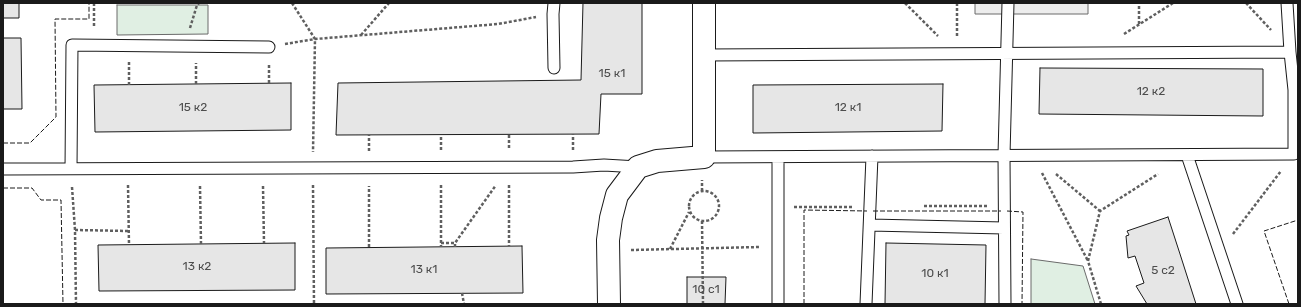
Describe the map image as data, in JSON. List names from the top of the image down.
{
  "house_numbers": [
    "15 к1",
    "12 к2",
    "15 к2",
    "12 к1",
    "13 к2",
    "13 к1",
    "5 с2",
    "10 к1",
    "10 с1"
  ]
}
